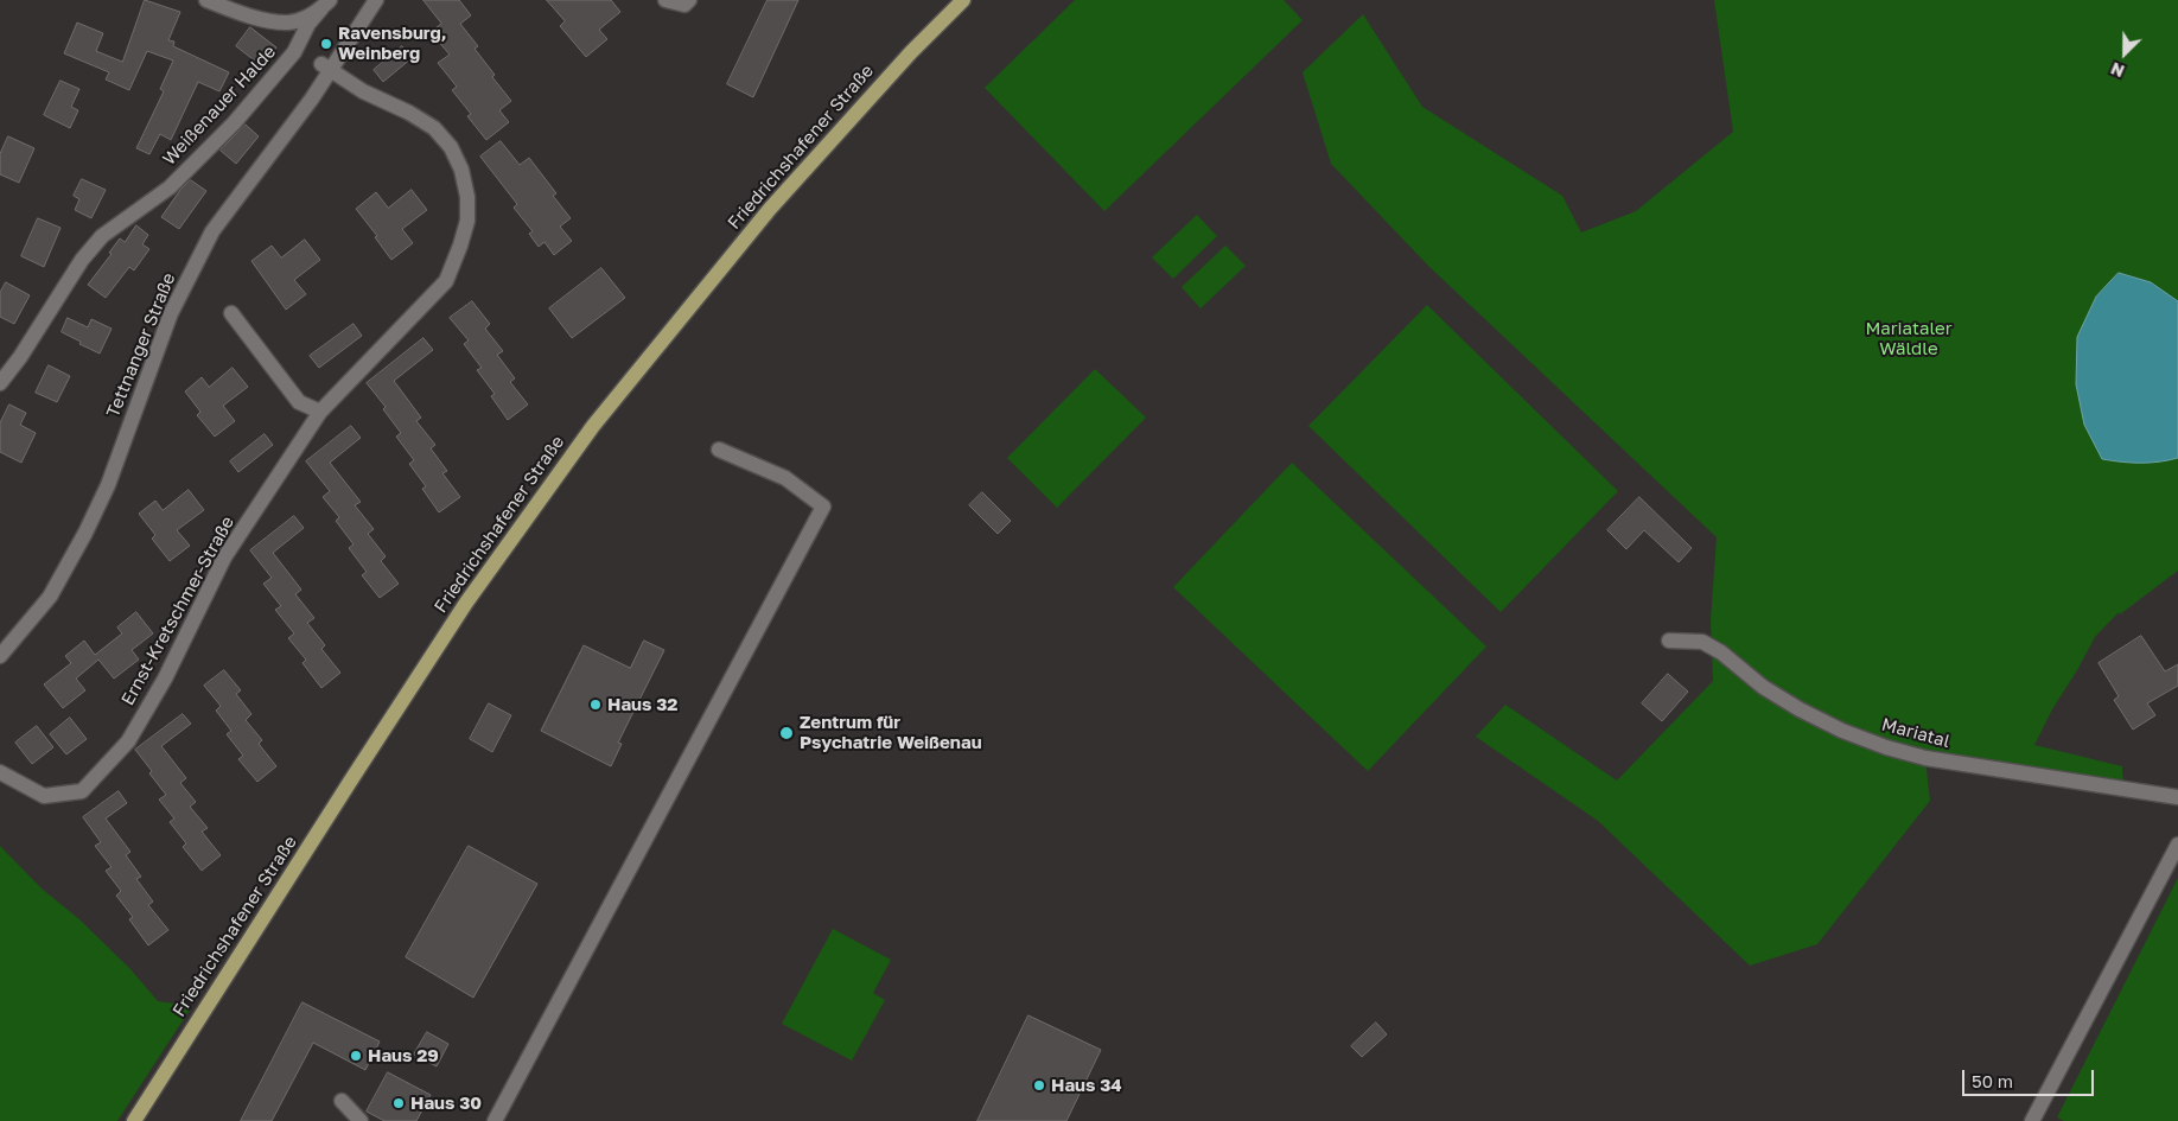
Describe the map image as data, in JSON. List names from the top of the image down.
{
  "streets": {
    "main road": ["Friedrichshafener Straße"],
    "street": [
      "Weißenauer Halde",
      "Tettnanger Straße",
      "Ernst-Kretschmer-Straße",
      "Mariatal"
    ]
  },
  "crossings": [
    ["Tettnanger Straße", "Ernst-Kretschmer-Straße"]
  ],
  "parks": ["Mariataler Wäldle"],
  "places": [
    "Ravensburg, Weinberg",
    "Haus 32",
    "Zentrum für Psychatrie Weißenau",
    "Haus 29",
    "Haus 34",
    "Haus 30"
  ],
  "scale_bar": "50 m",
  "north": "bottom left"
}
